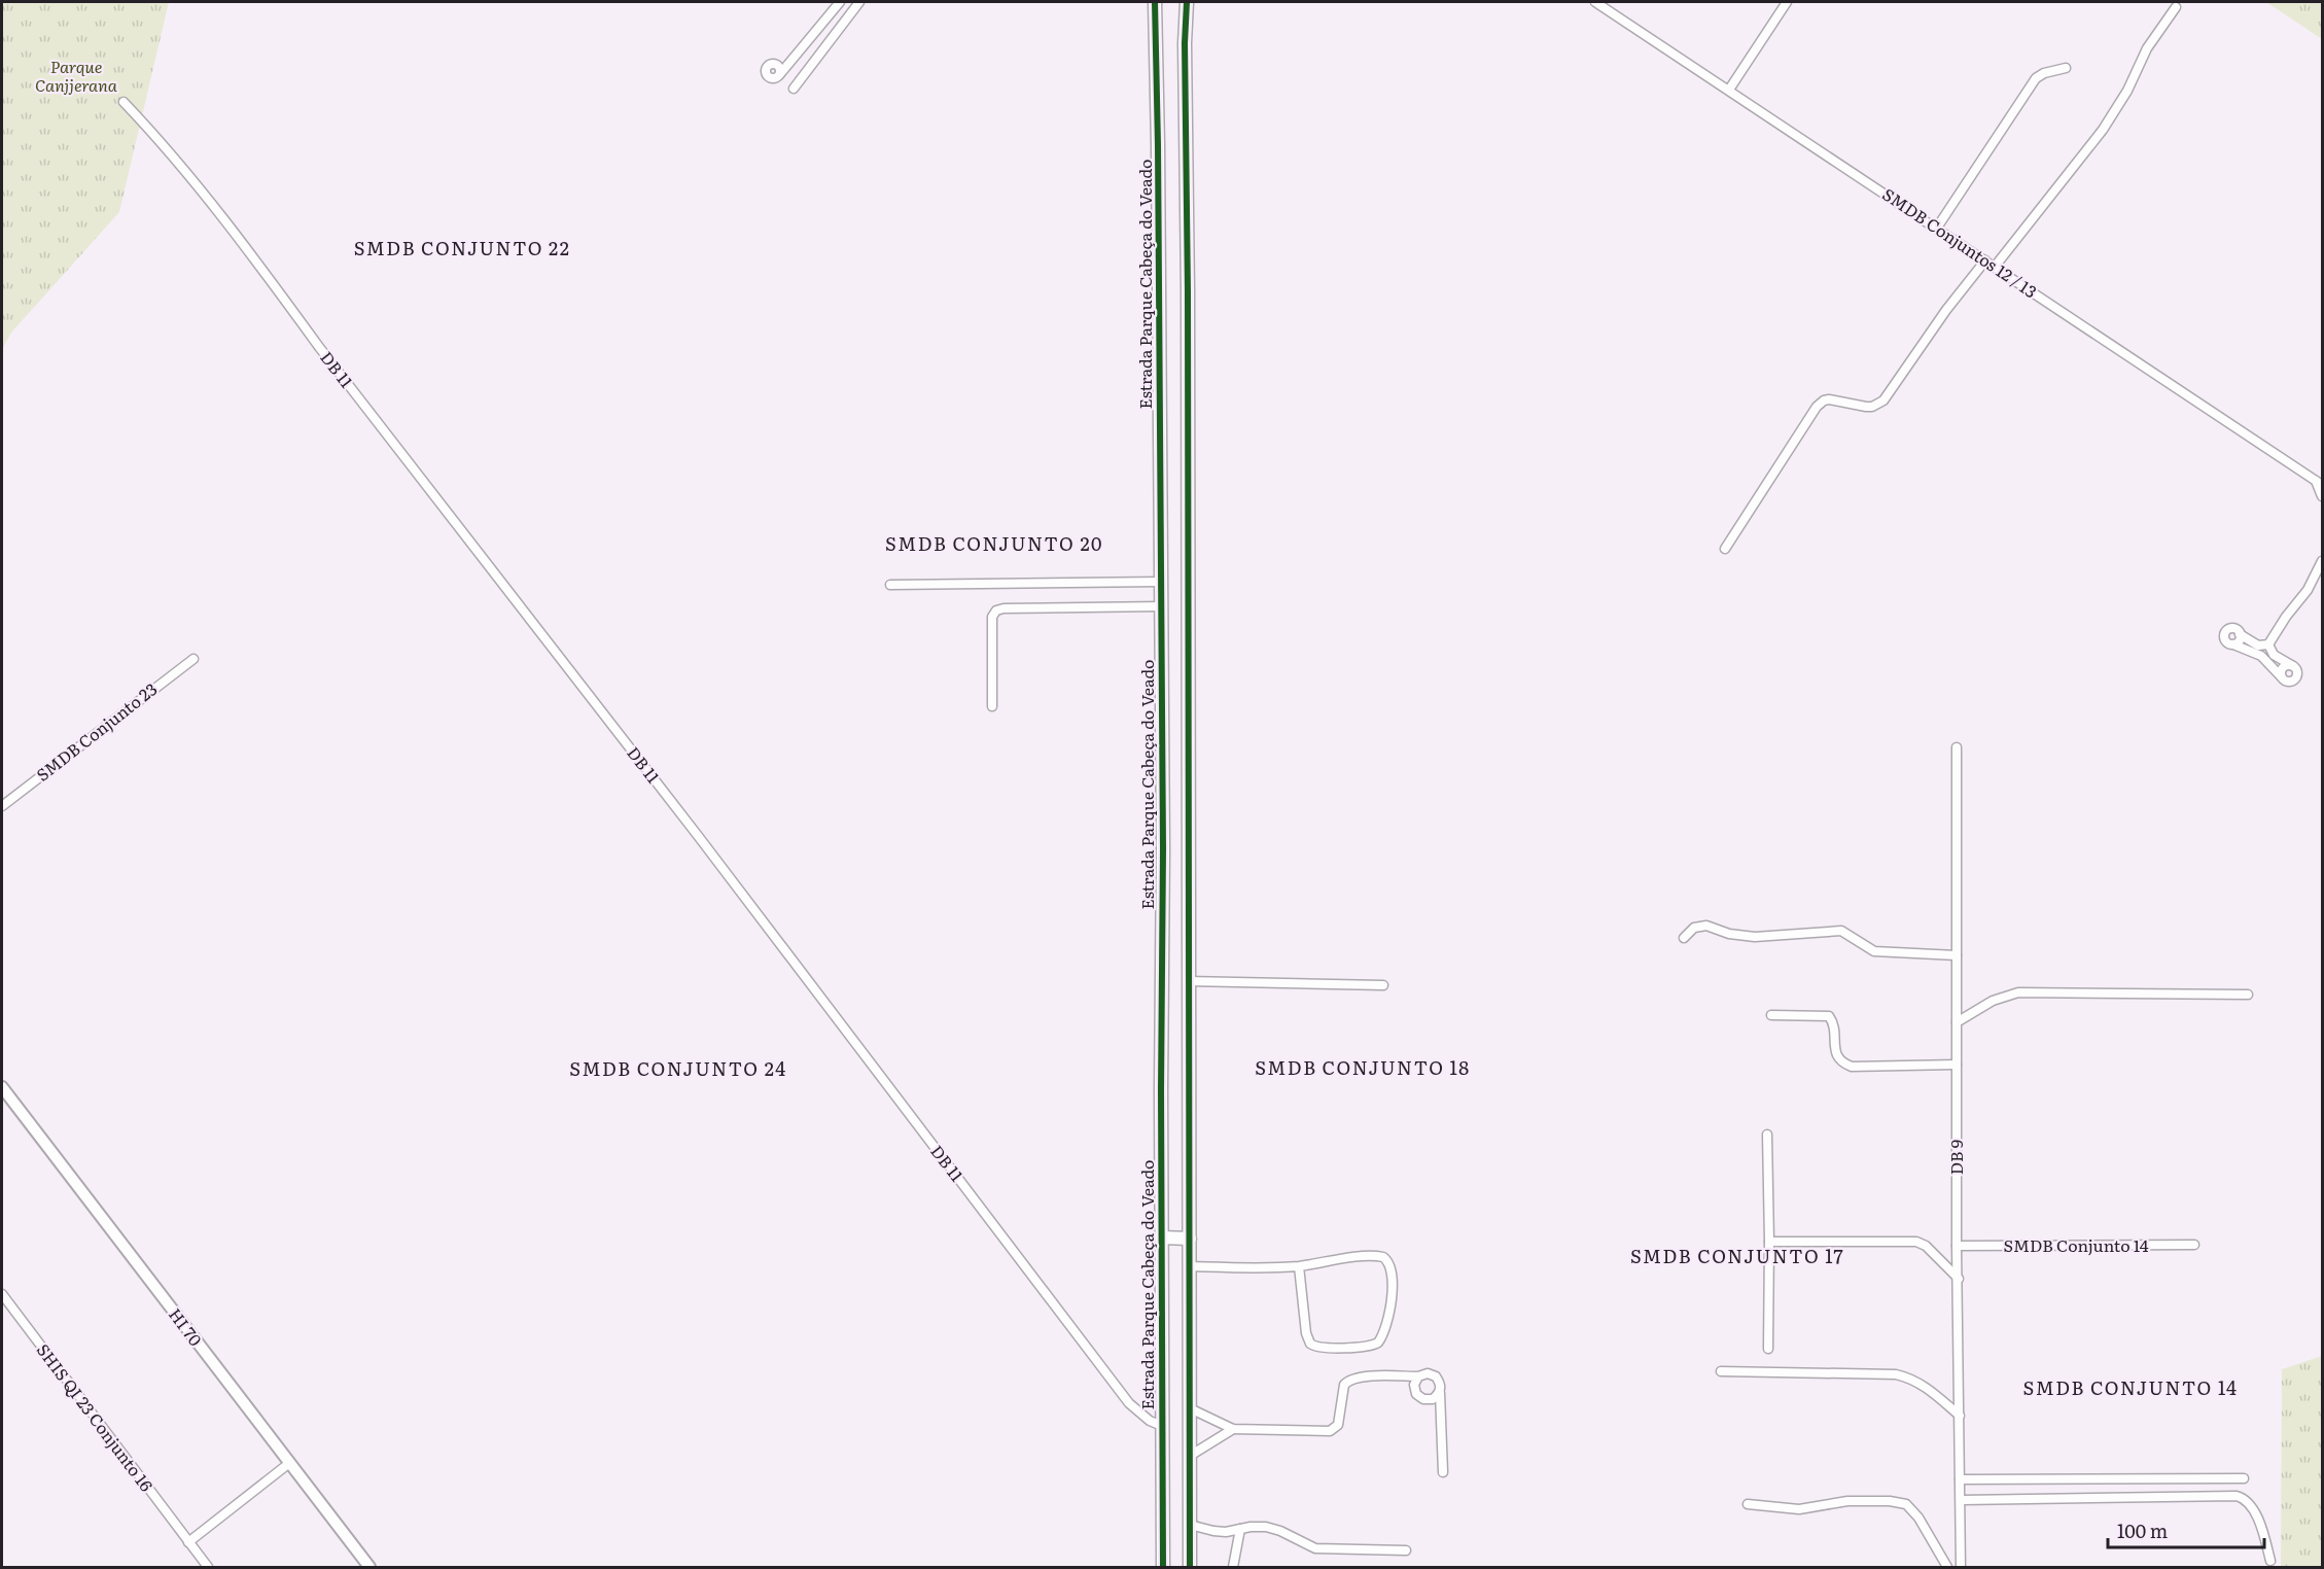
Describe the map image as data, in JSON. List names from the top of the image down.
{
  "streets": {
    "main road": ["Estrada Parque Cabeça do Veado"],
    "street": [
      "SMDB Conjuntos 12 / 13",
      "DB 11",
      "SMDB Conjunto 23",
      "DB 9",
      "SMDB Conjunto 14",
      "HI 70",
      "SHIS QI 23 Conjunto 16"
    ]
  },
  "crossings": [
    ["Estrada Parque Cabeça do Veado", "DB 11"],
    ["DB 9", "SMDB Conjunto 14"]
  ],
  "districts": [
    "SMDB CONJUNTO 22",
    "SMDB CONJUNTO 20",
    "SMDB CONJUNTO 18",
    "SMDB CONJUNTO 24",
    "SMDB CONJUNTO 17",
    "SMDB CONJUNTO 14"
  ],
  "parks": ["Parque Canjjerana"],
  "scale_bar": "100 m"
}
